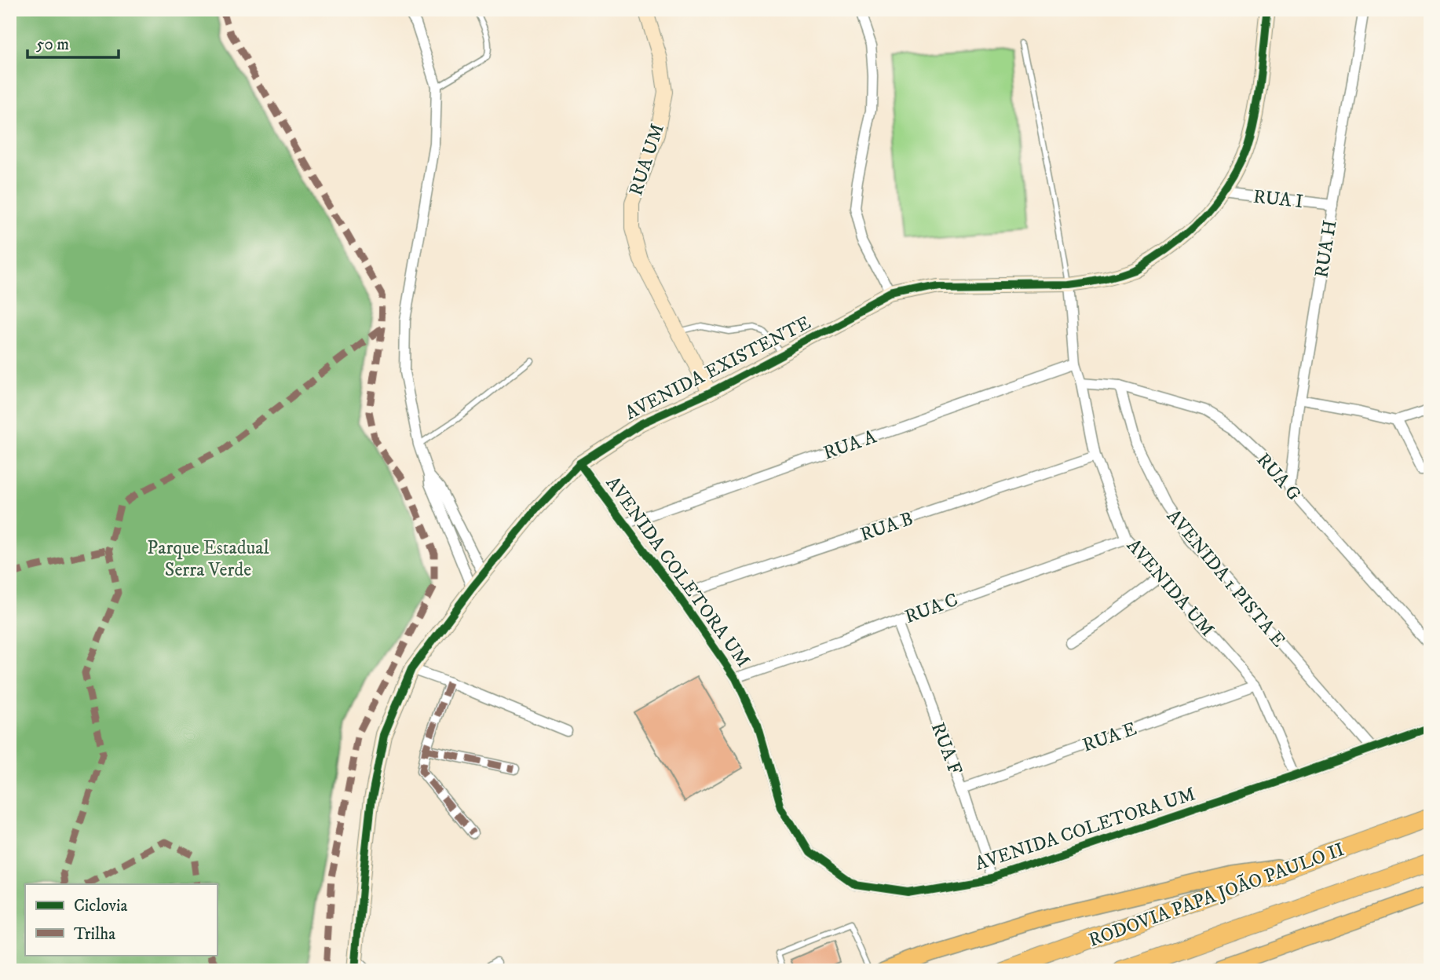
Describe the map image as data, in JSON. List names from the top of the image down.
{
  "streets": {
    "highway": ["RODOVIA PAPA JOÃO PAULO II"],
    "street": [
      "RUA UM",
      "RUA I",
      "RUA H",
      "AVENIDA EXISTENTE",
      "RUA A",
      "RUA G",
      "RUA B",
      "AVENIDA COLETORA UM",
      "AVENIDA 1 PISTA E",
      "AVENIDA UM",
      "RUA C",
      "RUA E",
      "RUA F"
    ]
  },
  "crossings": [
    ["RUA UM", "AVENIDA EXISTENTE"],
    ["RUA I", "RUA H"],
    ["RUA I", "AVENIDA EXISTENTE"],
    ["RUA H", "RUA G"],
    ["AVENIDA EXISTENTE", "AVENIDA COLETORA UM"],
    ["AVENIDA EXISTENTE", "AVENIDA UM"],
    ["RUA A", "AVENIDA COLETORA UM"],
    ["RUA A", "AVENIDA UM"],
    ["RUA G", "AVENIDA 1 PISTA E"],
    ["RUA G", "AVENIDA UM"],
    ["RUA B", "AVENIDA COLETORA UM"],
    ["RUA B", "AVENIDA UM"],
    ["AVENIDA COLETORA UM", "AVENIDA 1 PISTA E"],
    ["AVENIDA COLETORA UM", "AVENIDA UM"],
    ["AVENIDA COLETORA UM", "RUA C"],
    ["AVENIDA COLETORA UM", "RUA F"],
    ["AVENIDA UM", "RUA C"],
    ["AVENIDA UM", "RUA E"],
    ["RUA C", "RUA F"],
    ["RUA E", "RUA F"]
  ],
  "parks": ["Parque Estadual Serra Verde"],
  "legend": ["Ciclovia", "Trilha"],
  "scale_bar": "50 m"
}
